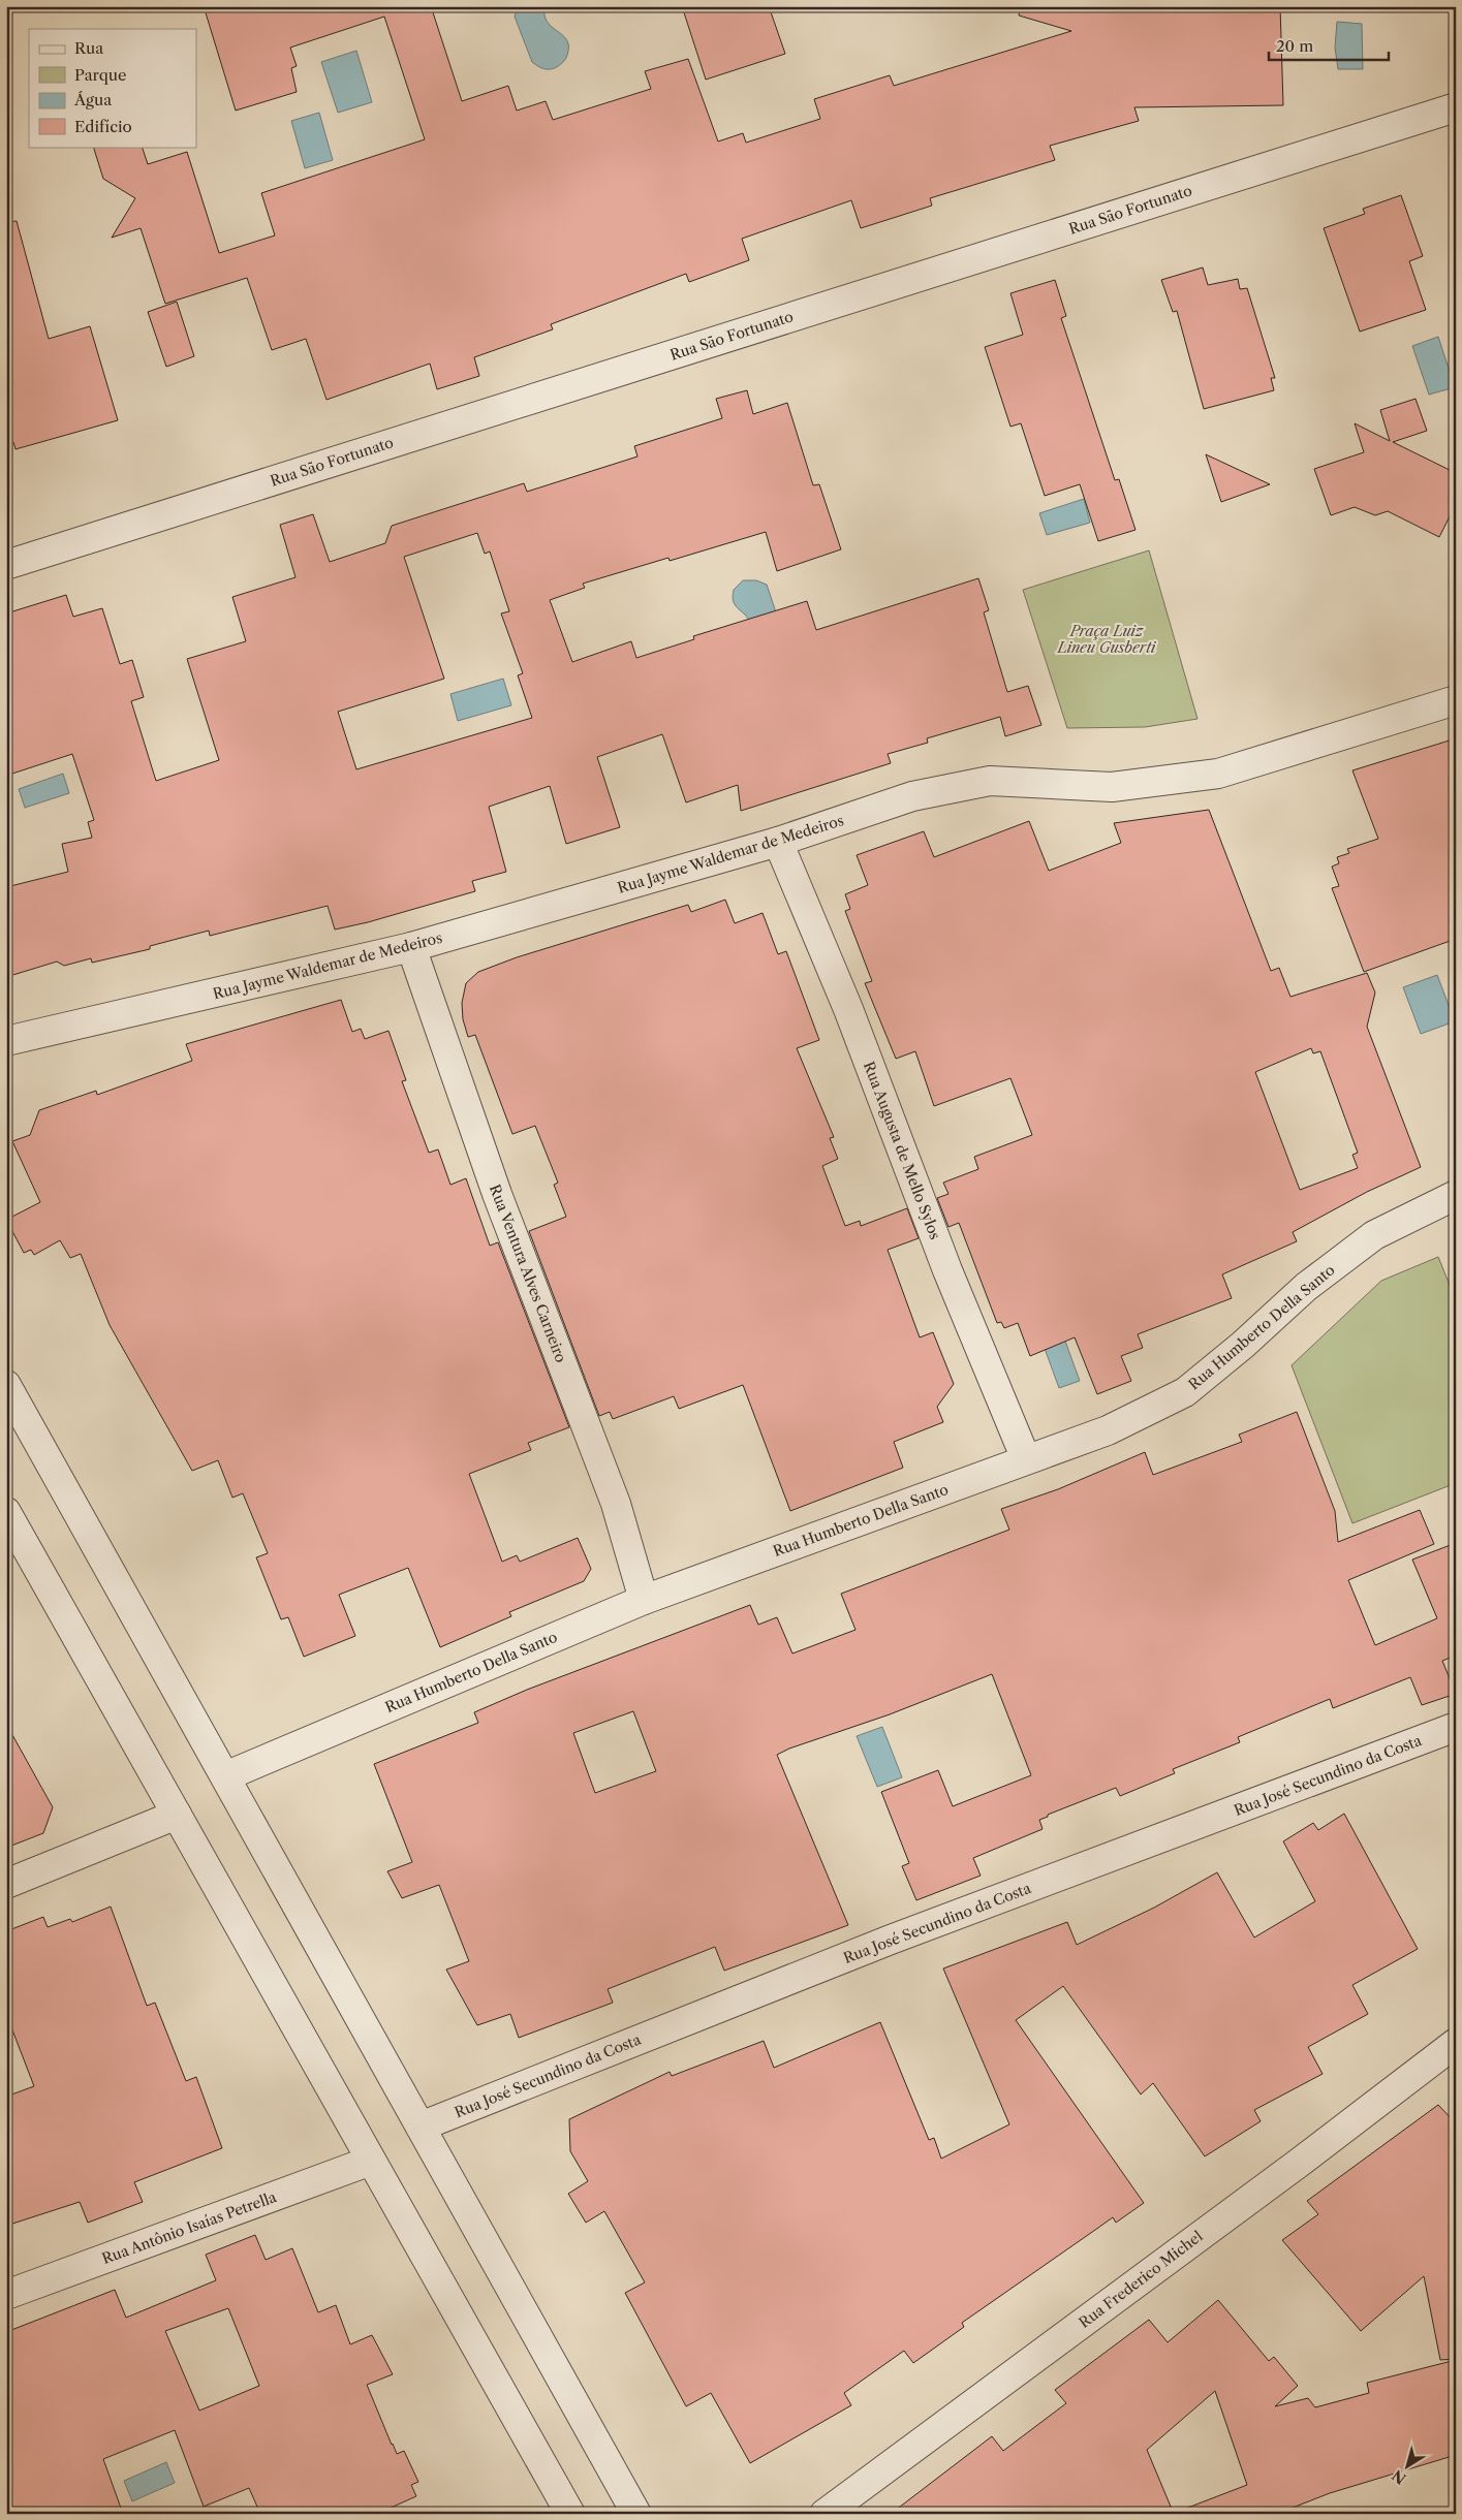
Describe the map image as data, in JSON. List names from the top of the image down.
{
  "streets": {
    "street": [
      "Rua São Fortunato",
      "Rua Jayme Waldemar de Medeiros",
      "Rua Augusta de Mello Sylos",
      "Rua Ventura Alves Carneiro",
      "Rua Humberto Della Santo",
      "Rua José Secundino da Costa",
      "Rua Antônio Isaías Petrella",
      "Rua Frederico Michel"
    ]
  },
  "crossings": [
    ["Rua Jayme Waldemar de Medeiros", "Rua Augusta de Mello Sylos"],
    ["Rua Jayme Waldemar de Medeiros", "Rua Ventura Alves Carneiro"],
    ["Rua Augusta de Mello Sylos", "Rua Humberto Della Santo"],
    ["Rua Ventura Alves Carneiro", "Rua Humberto Della Santo"]
  ],
  "parks": ["Praça Luiz Lineu Gusberti"],
  "legend": [
    "Rua",
    "Parque",
    "Água",
    "Edifício"
  ],
  "scale_bar": "20 m",
  "north": "bottom left"
}
